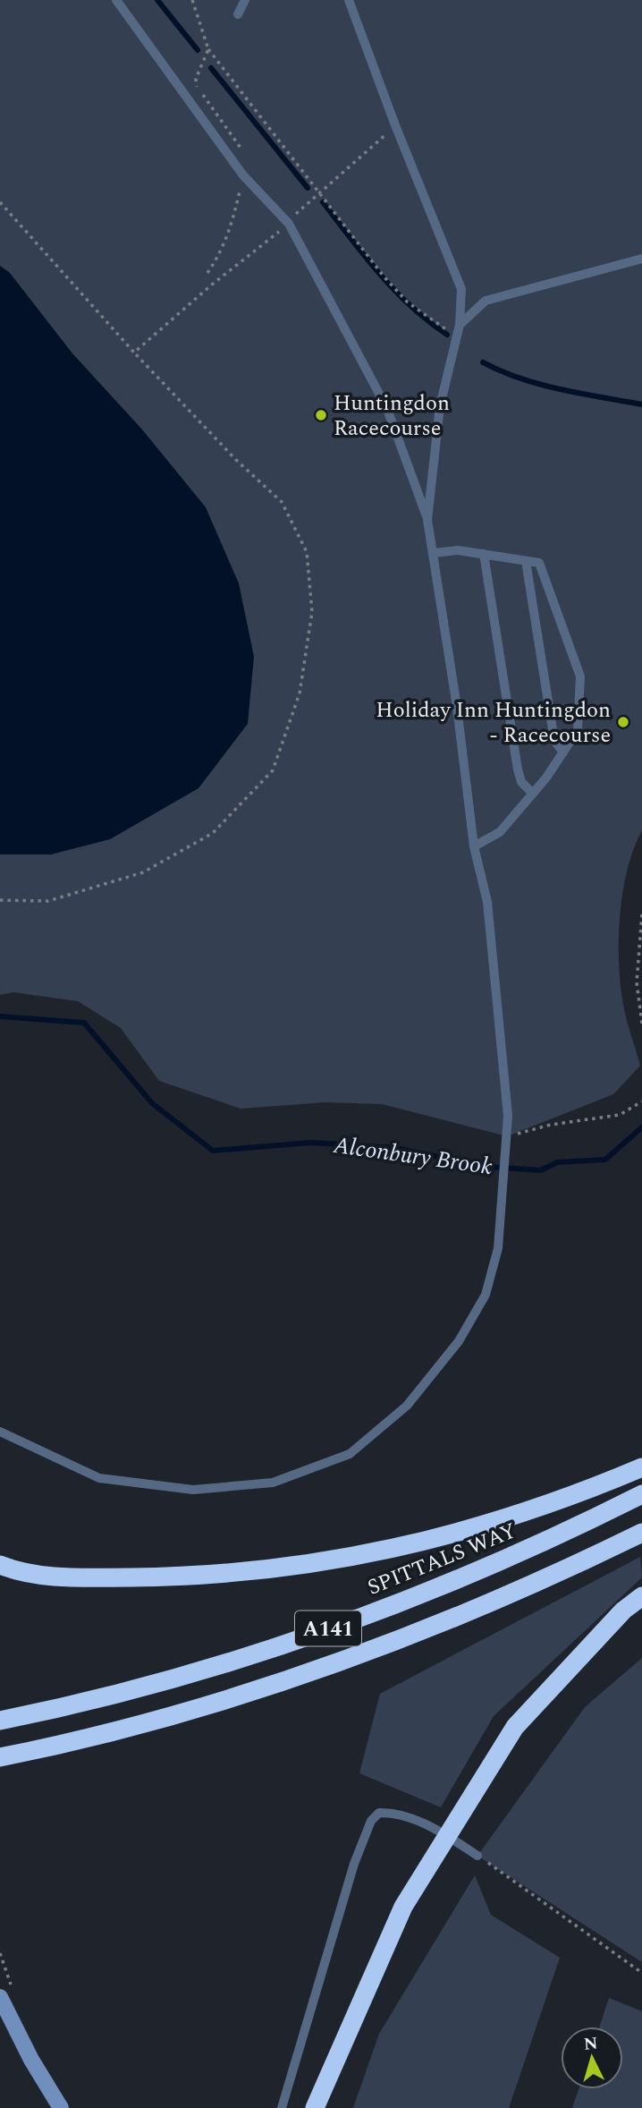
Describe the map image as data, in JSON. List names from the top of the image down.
{
  "streets": {
    "highway": ["SPITTALS WAY", "A141"]
  },
  "water": ["Alconbury Brook"],
  "places": ["Huntingdon Racecourse", "Holiday Inn Huntingdon - Racecourse"],
  "north": "top"
}
